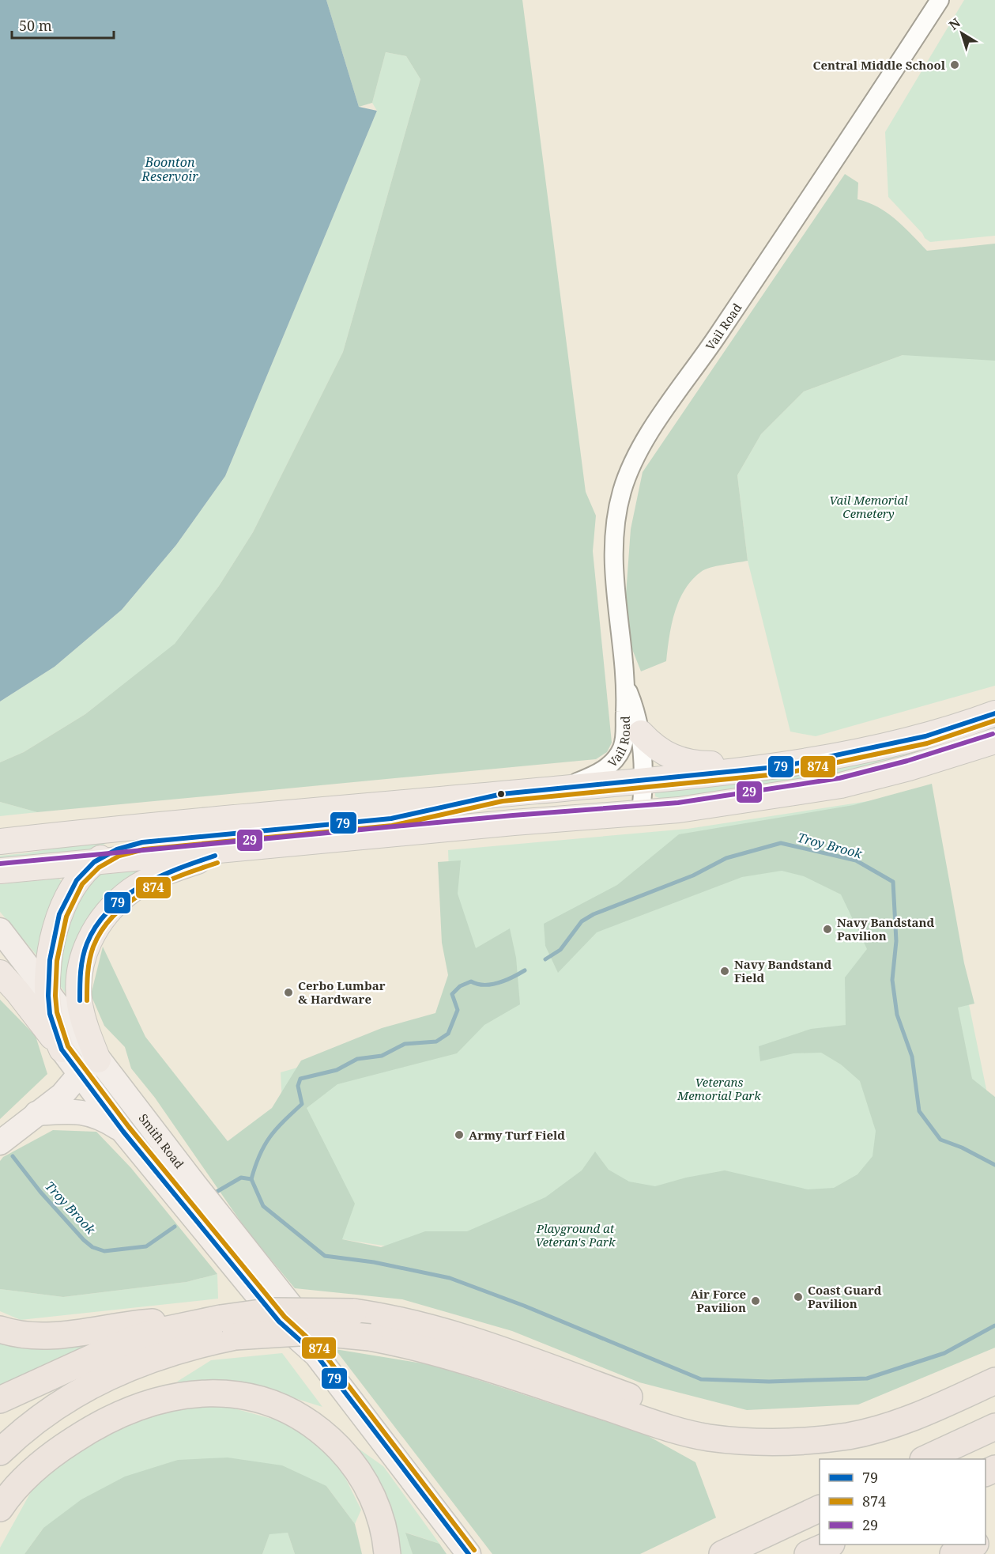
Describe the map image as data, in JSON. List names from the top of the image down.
{
  "streets": {
    "main road": ["Smith Road"],
    "street": ["Vail Road"]
  },
  "water": ["Boonton Reservoir", "Troy Brook"],
  "parks": ["Vail Memorial Cemetery", "Veterans Memorial Park", "Playground at Veteran's Park"],
  "places": [
    "Central Middle School",
    "Navy Bandstand Pavilion",
    "Navy Bandstand Field",
    "Cerbo Lumbar & Hardware",
    "Army Turf Field",
    "Coast Guard Pavilion",
    "Air Force Pavilion"
  ],
  "lines": ["transit line 79", "transit line 874", "transit line 29"],
  "legend": ["79", "874", "29"],
  "scale_bar": "50 m",
  "north": "top left"
}
